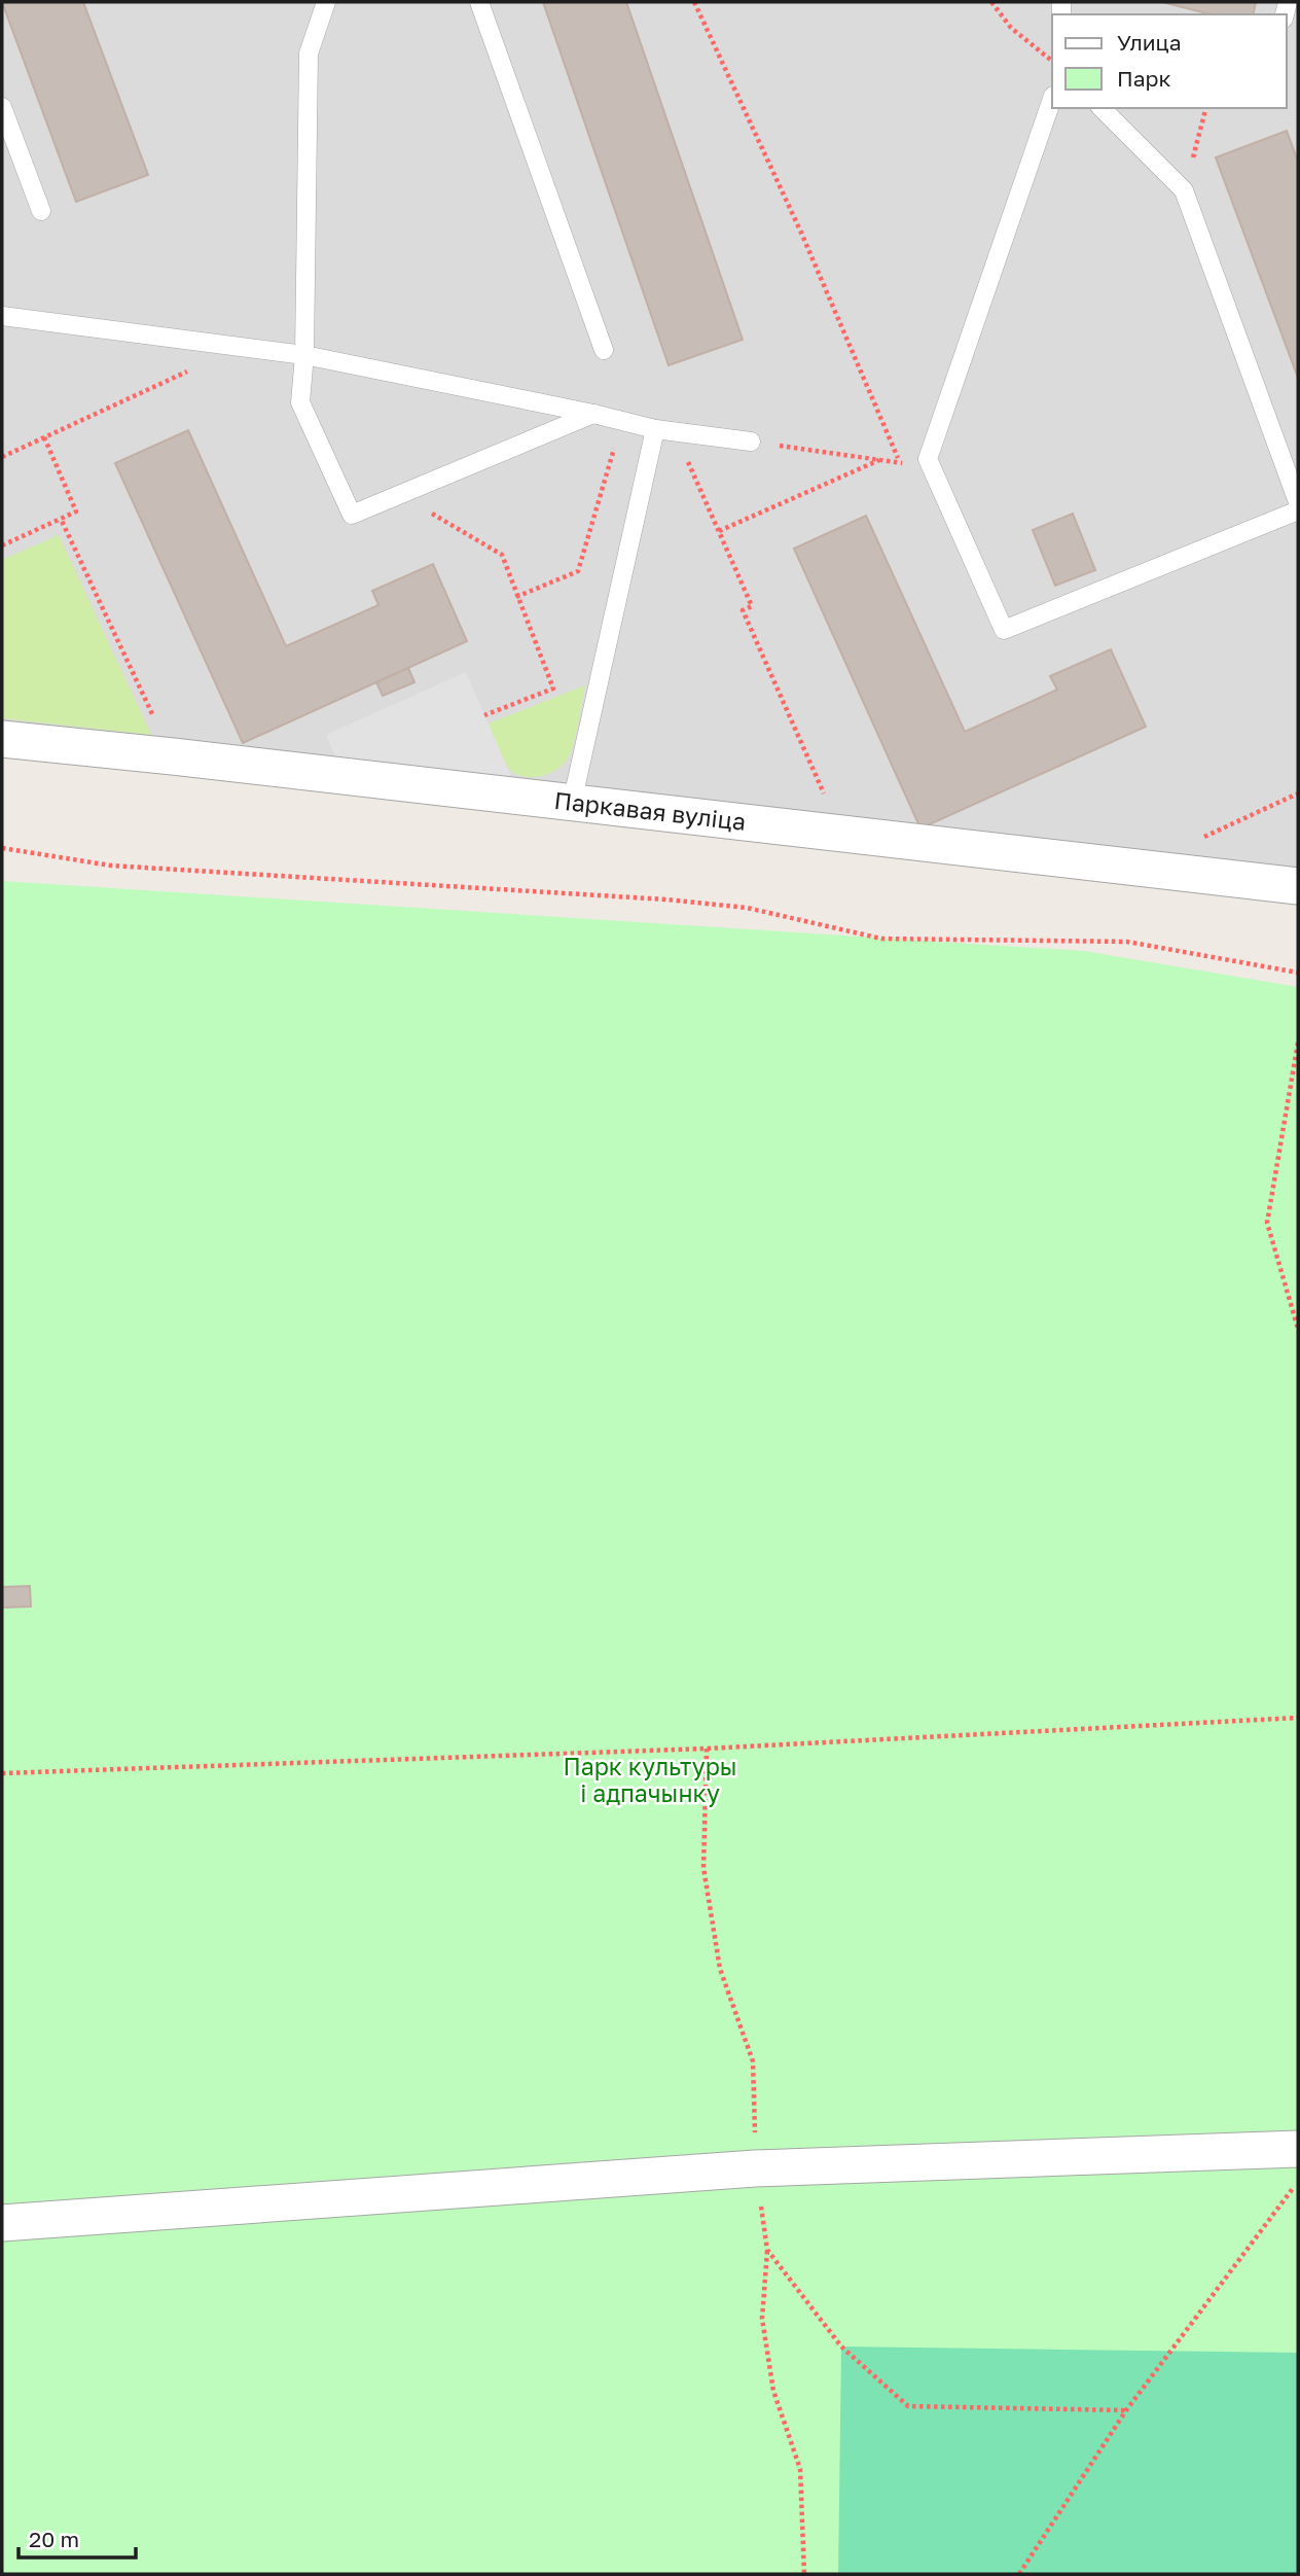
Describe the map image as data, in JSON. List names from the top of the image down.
{
  "streets": {
    "street": ["Паркавая вуліца"]
  },
  "parks": ["Парк культуры і адпачынку"],
  "legend": ["Улица", "Парк"],
  "scale_bar": "20 m"
}
